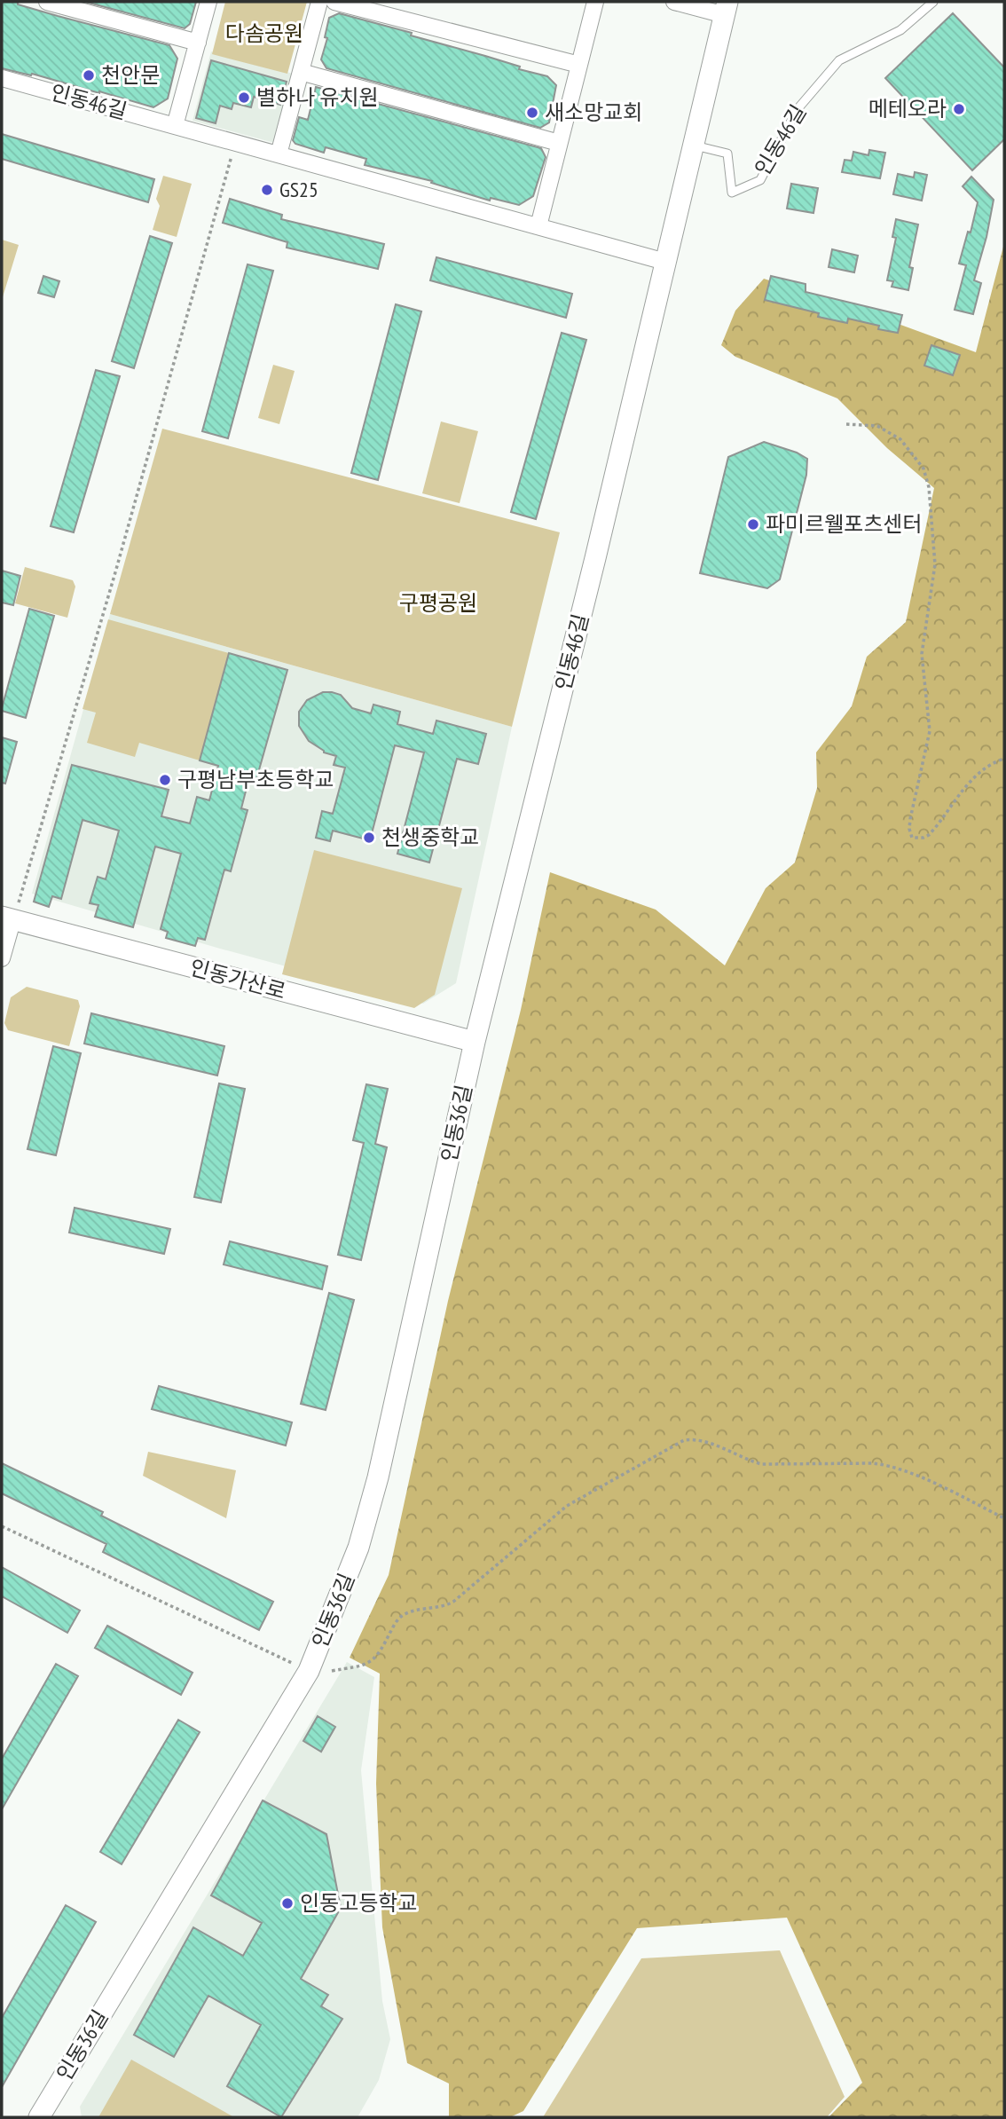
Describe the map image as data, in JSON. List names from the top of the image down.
{
  "streets": {
    "street": ["인동46길", "인동가산로", "인동36길"]
  },
  "crossings": [
    ["인동46길", "인동가산로"],
    ["인동46길", "인동36길"],
    ["인동가산로", "인동36길"]
  ],
  "parks": ["다솜공원", "구평공원"],
  "places": [
    "천안문",
    "별하나 유치원",
    "메테오라",
    "새소망교회",
    "GS25",
    "파미르웰포츠센터",
    "구평남부초등학교",
    "천생중학교",
    "인동고등학교"
  ]
}
